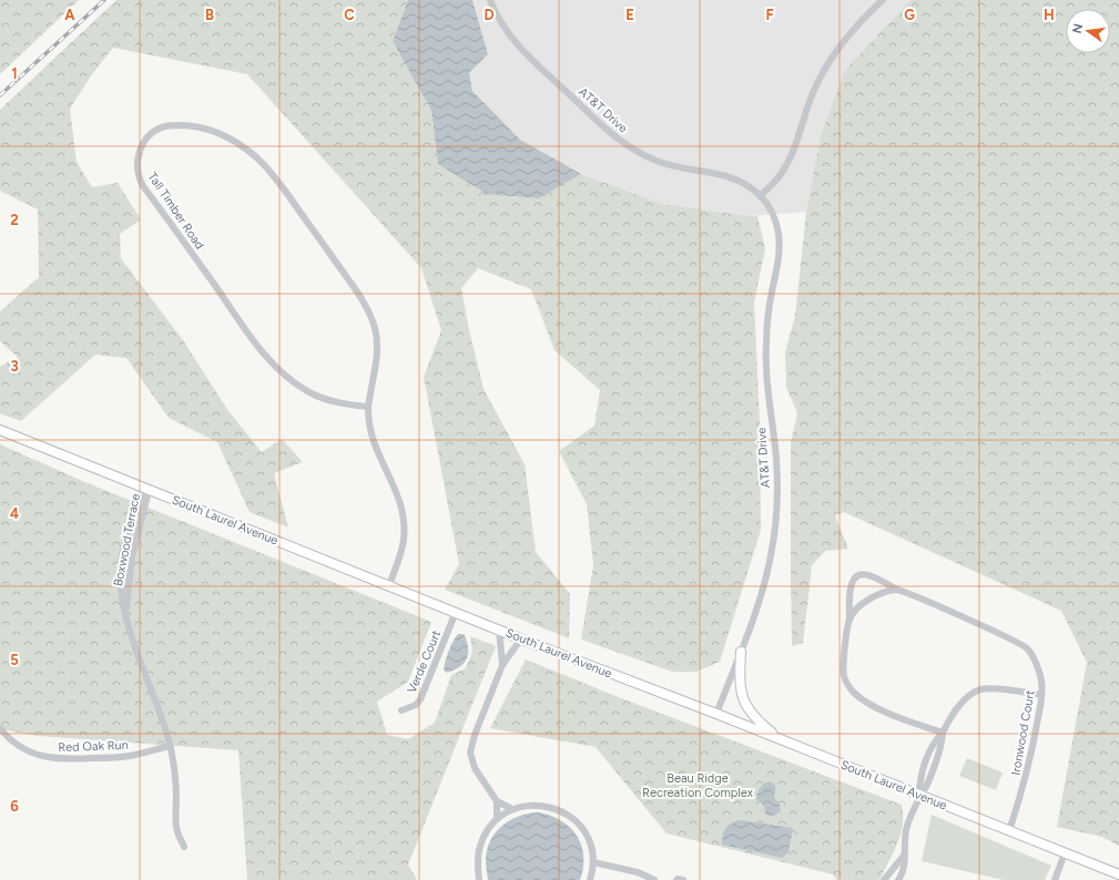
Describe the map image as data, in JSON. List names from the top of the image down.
{
  "streets": {
    "main road": ["South Laurel Avenue"],
    "street": [
      "AT&T Drive",
      "Tall Timber Road",
      "Boxwood Terrace",
      "Verde Court",
      "Ironwood Court",
      "Red Oak Run"
    ]
  },
  "crossings": [
    ["AT&T Drive", "South Laurel Avenue"],
    ["Tall Timber Road", "South Laurel Avenue"],
    ["South Laurel Avenue", "Boxwood Terrace"],
    ["South Laurel Avenue", "Verde Court"],
    ["South Laurel Avenue", "Ironwood Court"],
    ["Boxwood Terrace", "Red Oak Run"]
  ],
  "parks": ["Beau Ridge Recreation Complex"],
  "north": "left",
  "grid": {
    "columns": [
      "A",
      "B",
      "C",
      "D",
      "E",
      "F",
      "G",
      "H"
    ],
    "rows": [
      "1",
      "2",
      "3",
      "4",
      "5",
      "6"
    ]
  }
}
